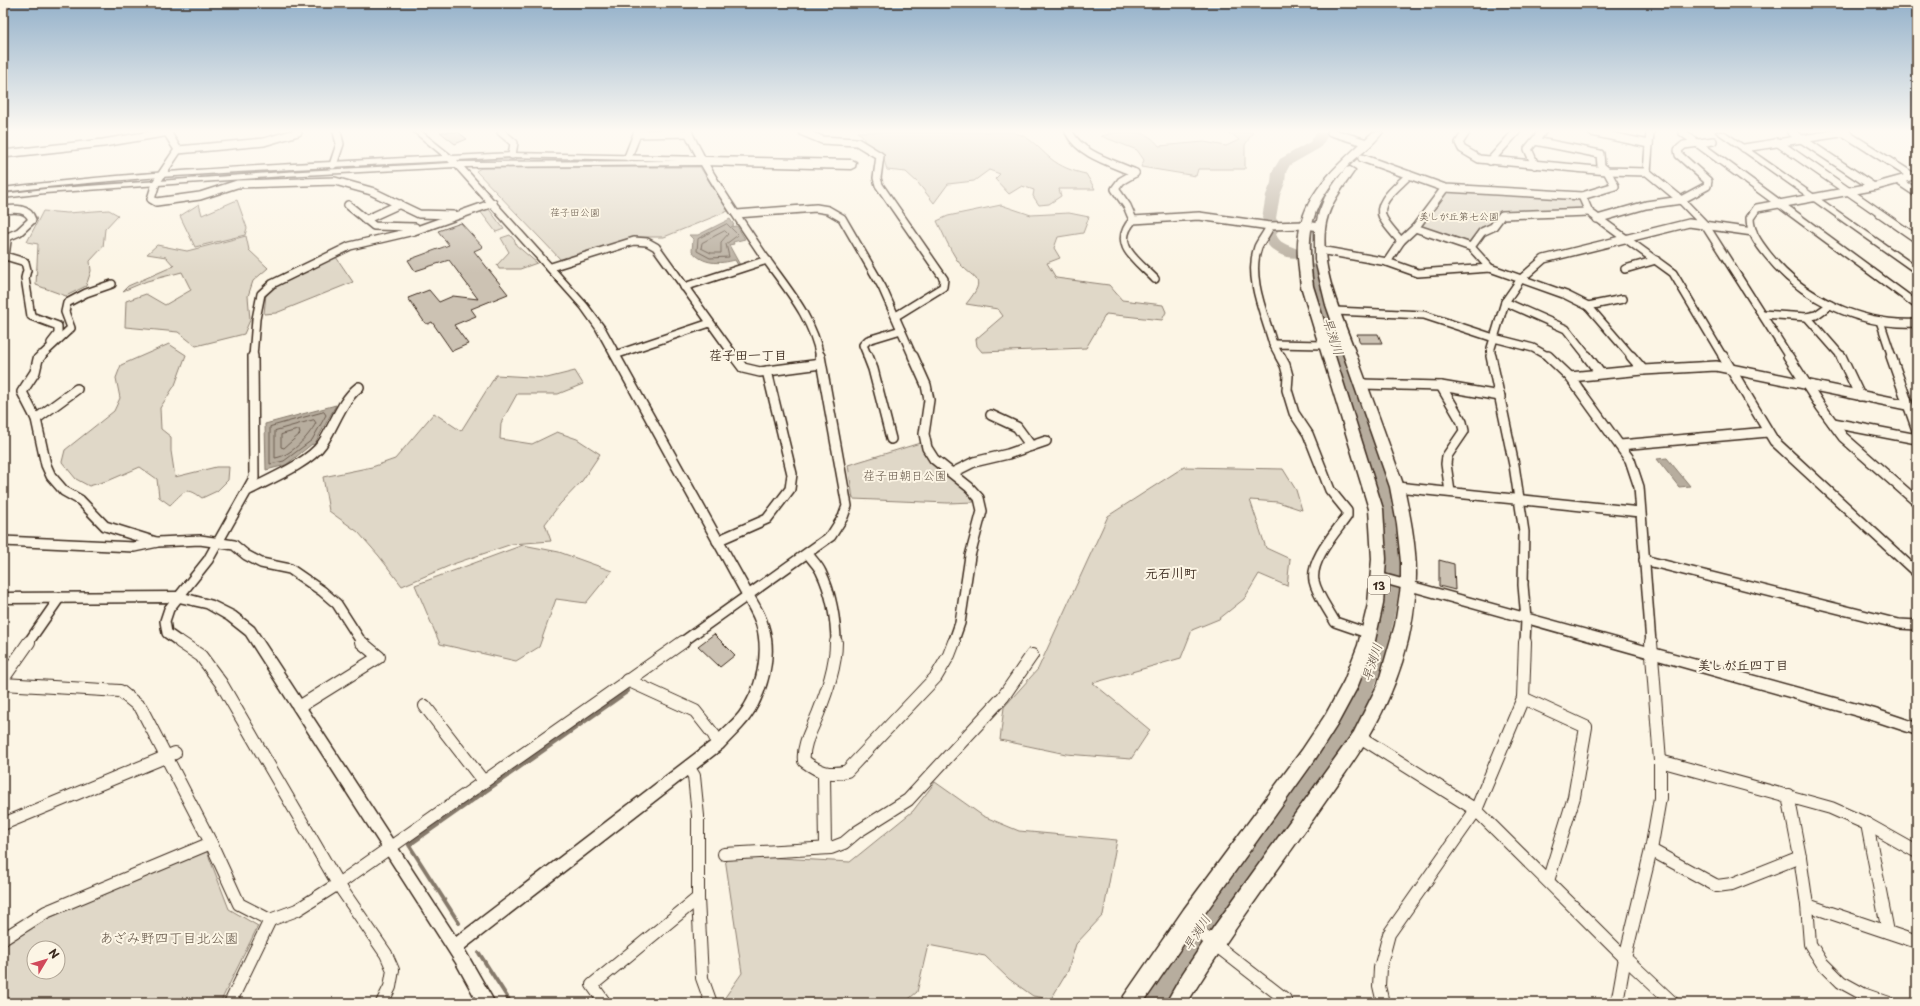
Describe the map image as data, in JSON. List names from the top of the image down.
{
  "streets": {
    "main road": ["13"]
  },
  "districts": ["荏子田一丁目", "元石川町", "美しが丘四丁目"],
  "water": ["早渕川"],
  "parks": [
    "荏子田公園",
    "美しが丘第七公園",
    "荏子田朝日公園",
    "あざみ野四丁目北公園"
  ],
  "north": "top right"
}
